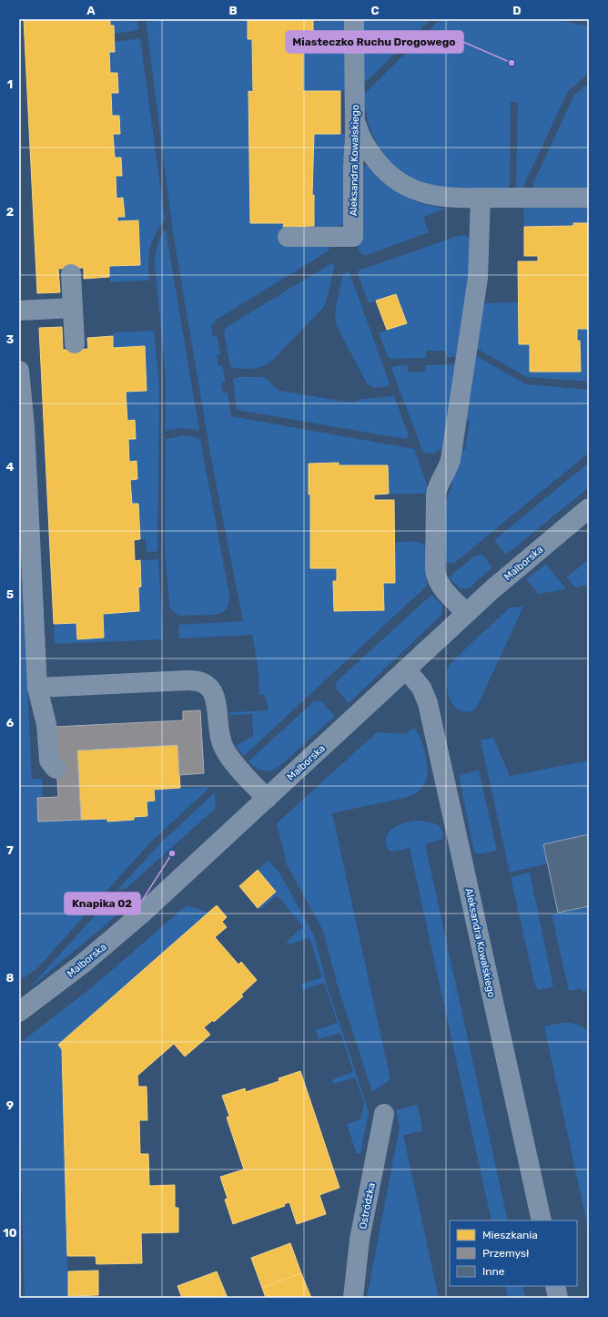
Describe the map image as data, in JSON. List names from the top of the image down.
{
  "streets": {
    "street": ["Aleksandra Kowalskiego", "Malborska", "Ostródzka"]
  },
  "crossings": [
    ["Aleksandra Kowalskiego", "Malborska"]
  ],
  "places": ["Miasteczko Ruchu Drogowego", "Knapika 02"],
  "legend": ["Mieszkania", "Przemysł", "Inne"],
  "grid": {
    "columns": [
      "A",
      "B",
      "C",
      "D"
    ],
    "rows": [
      "1",
      "2",
      "3",
      "4",
      "5",
      "6",
      "7",
      "8",
      "9",
      "10"
    ]
  }
}
